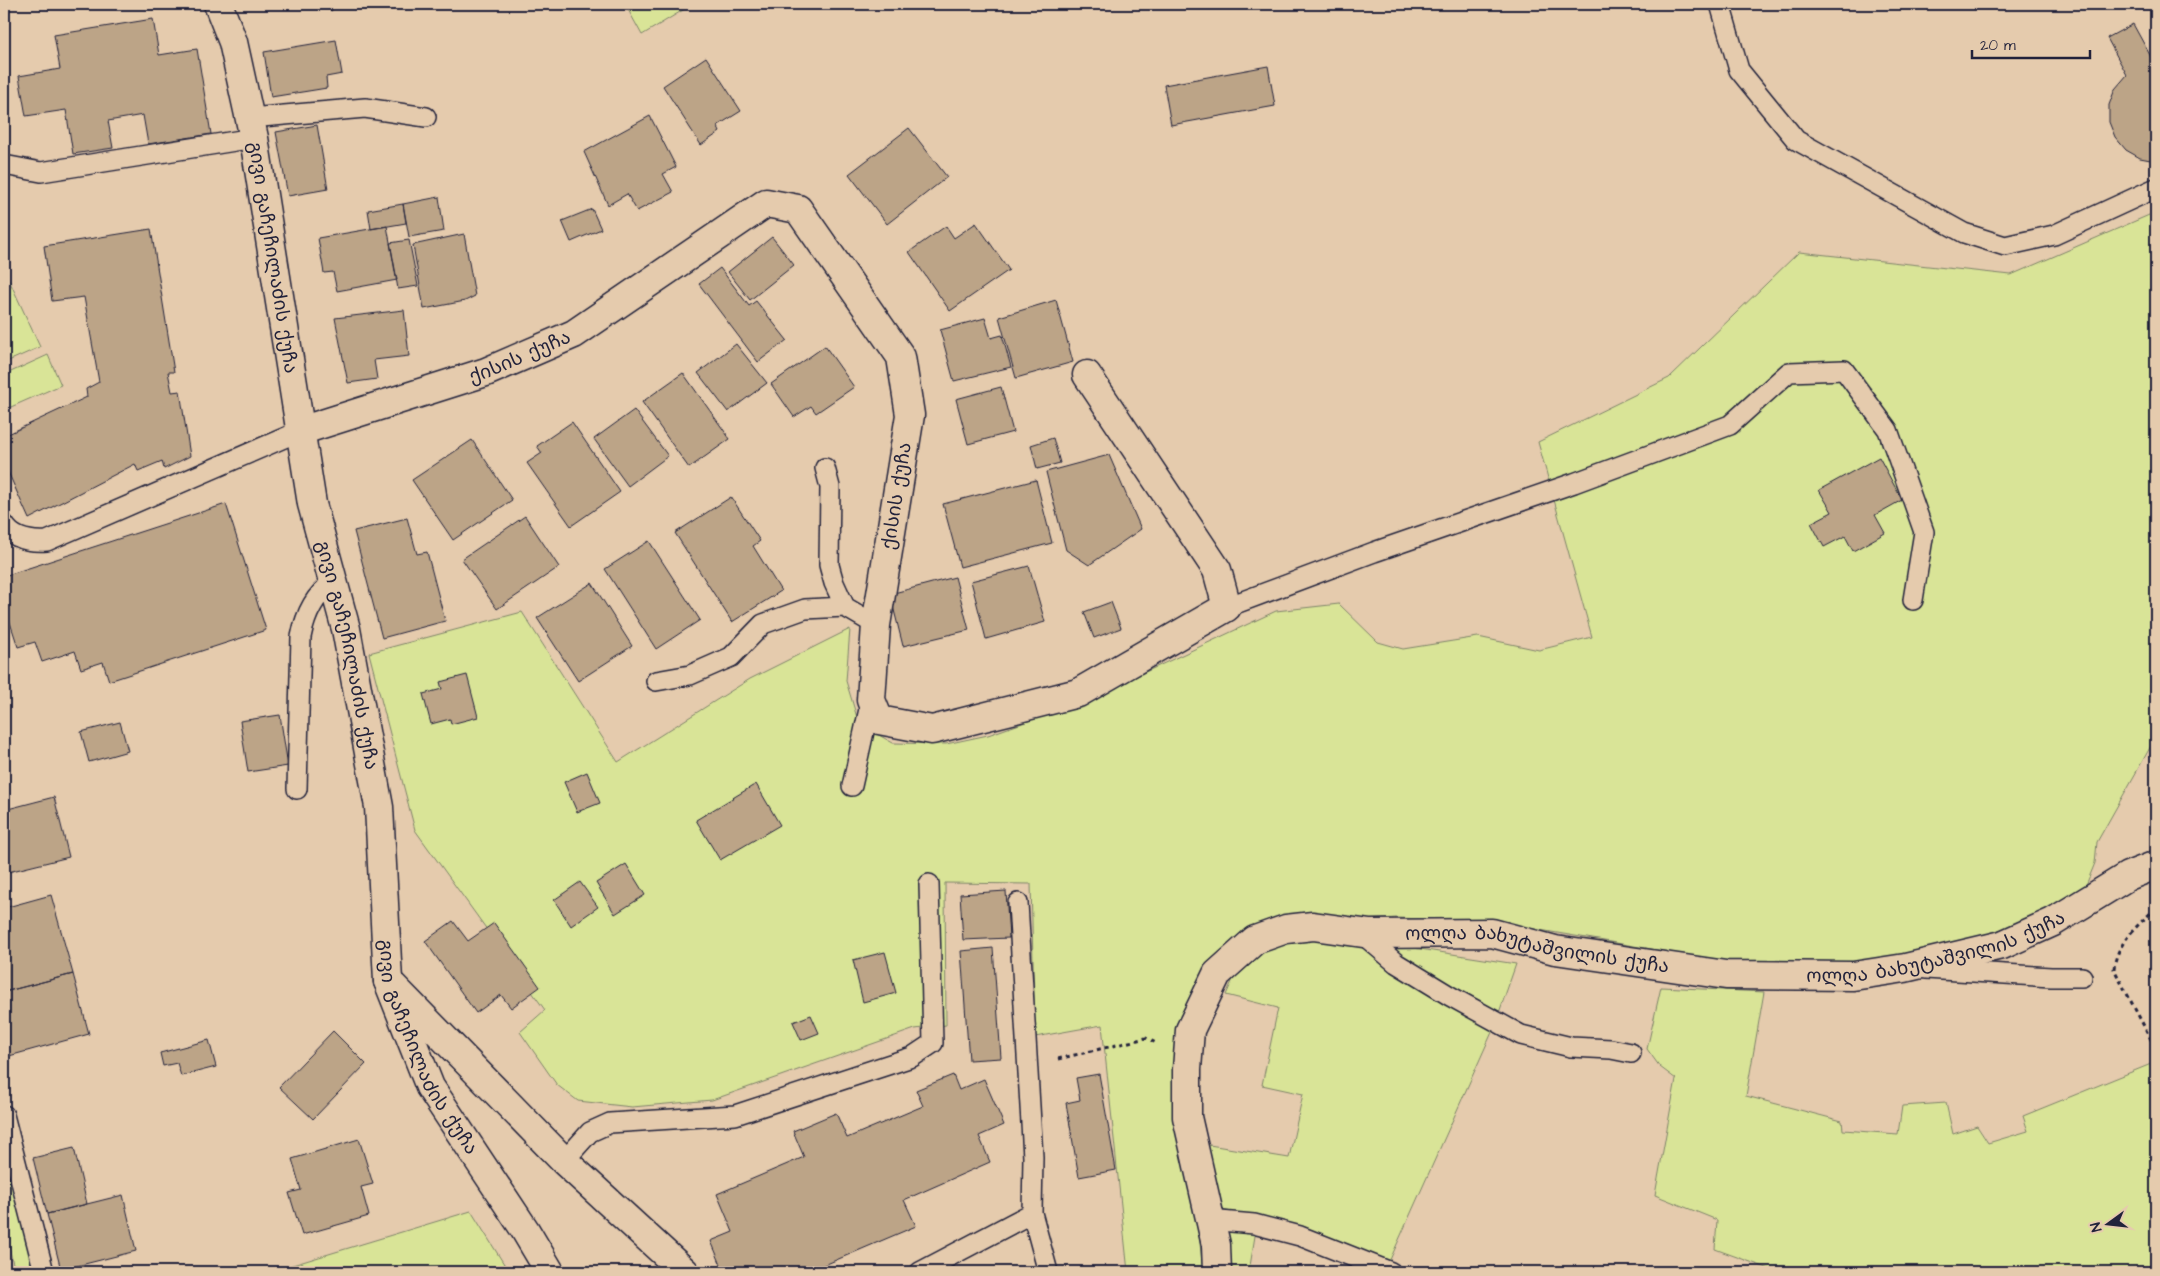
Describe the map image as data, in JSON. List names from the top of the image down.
{
  "streets": {
    "street": ["გივი გაჩეჩილაძის ქუჩა", "ქისის ქუჩა", "ოლღა ბახუტაშვილის ქუჩა"]
  },
  "crossings": [
    ["გივი გაჩეჩილაძის ქუჩა", "ქისის ქუჩა"]
  ],
  "scale_bar": "20 m",
  "north": "left"
}
